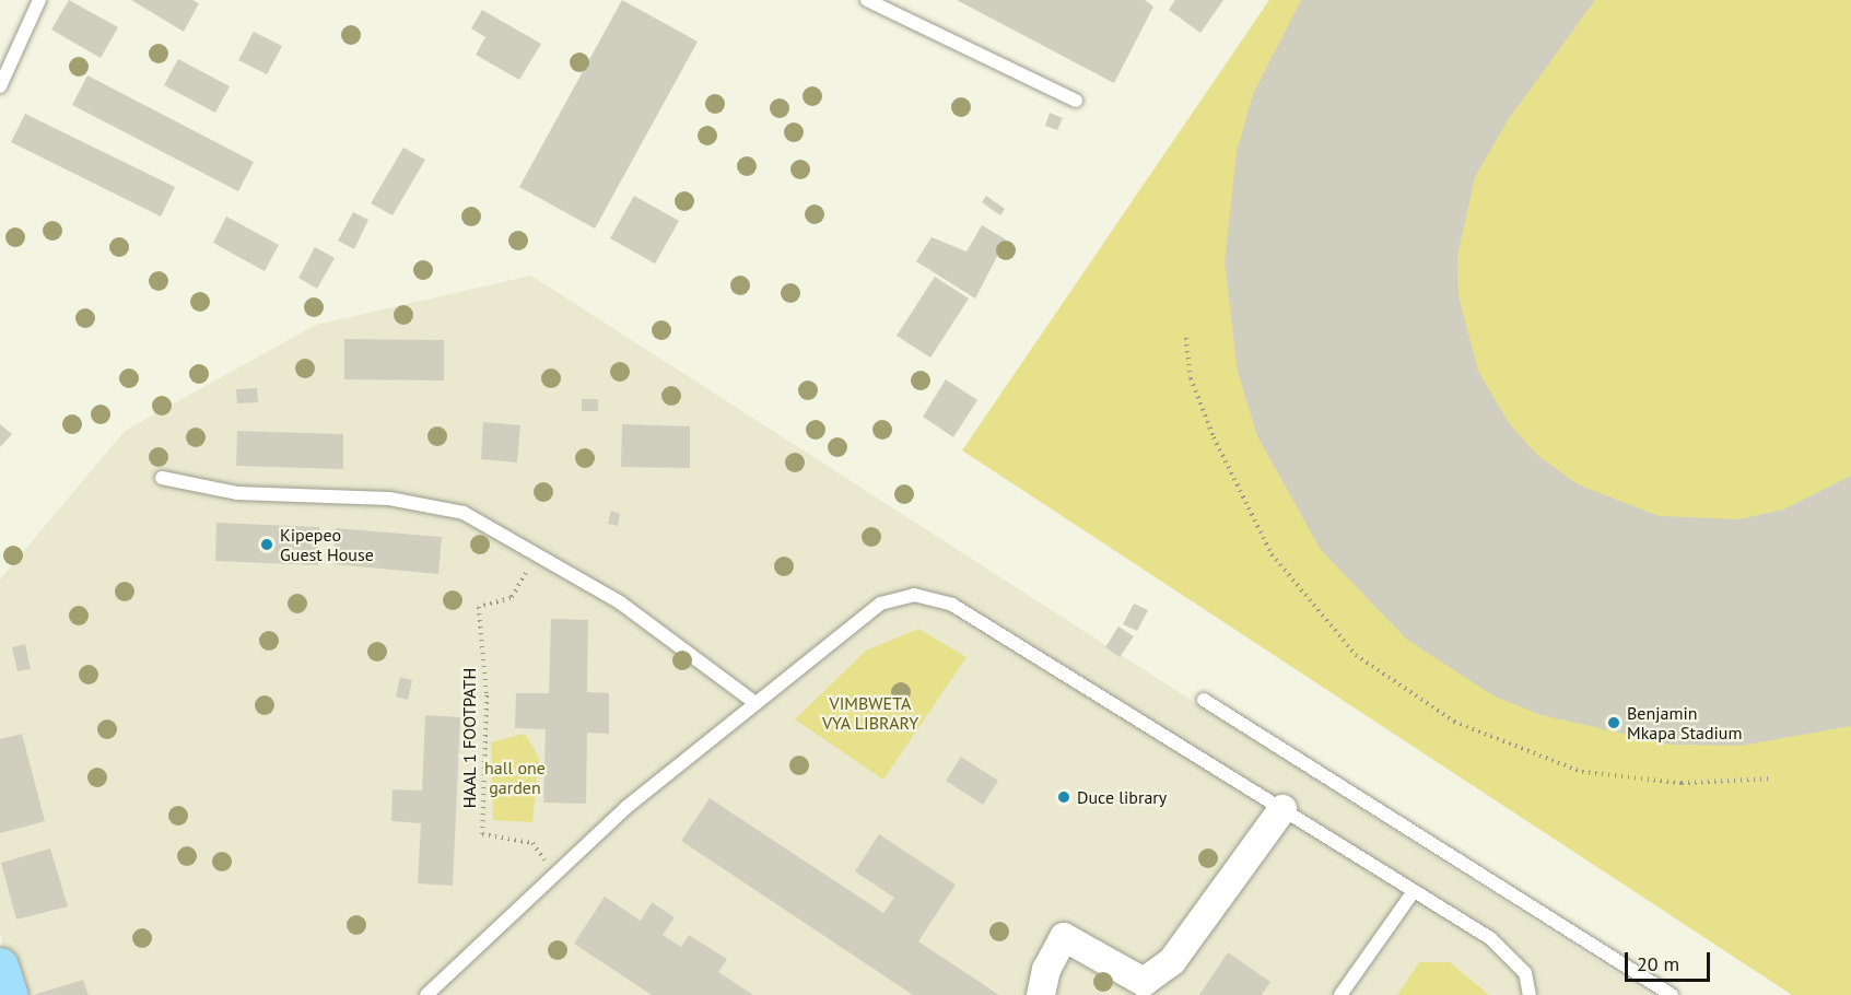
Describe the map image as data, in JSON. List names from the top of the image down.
{
  "streets": {
    "path": ["HAAL 1 FOOTPATH"]
  },
  "parks": ["VIMBWETA VYA LIBRARY", "hall one garden"],
  "places": ["Kipepeo Guest House", "Benjamin Mkapa Stadium", "Duce library"],
  "scale_bar": "20 m"
}
